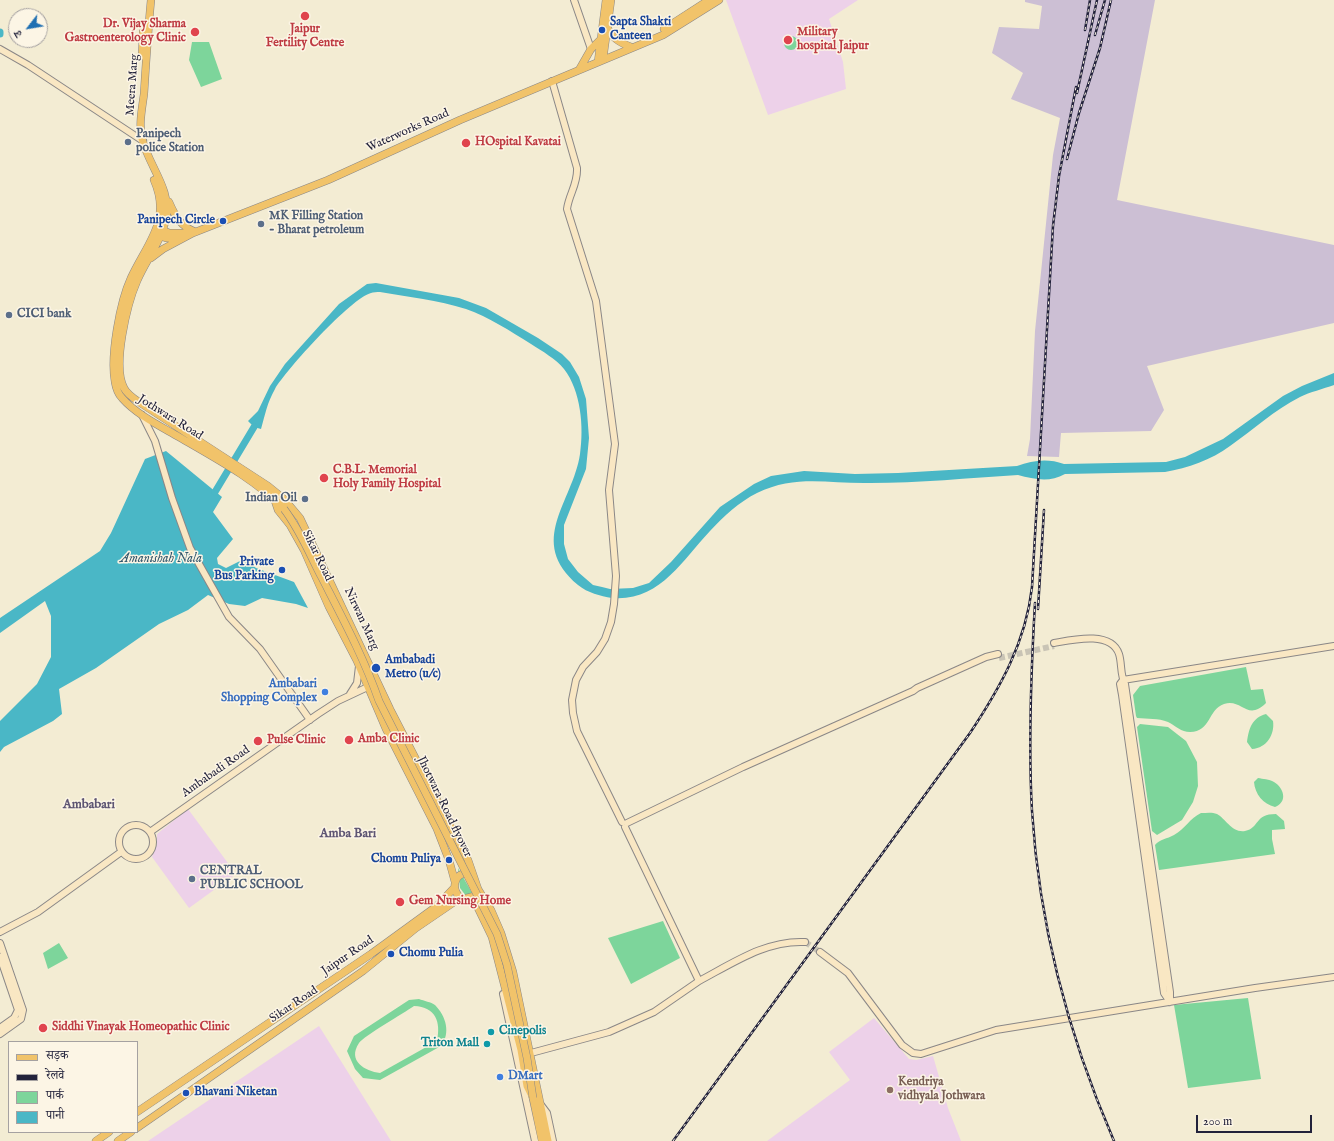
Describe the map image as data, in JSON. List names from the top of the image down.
{
  "streets": {
    "main road": [
      "Meera Marg",
      "Waterworks Road",
      "Jothwara Road",
      "Sikar Road",
      "Nirwan Marg",
      "Jhotwara Road flyover",
      "Jaipur Road"
    ],
    "street": ["Ambabadi Road"]
  },
  "crossings": [
    ["Meera Marg", "Waterworks Road"],
    ["Meera Marg", "Jothwara Road"],
    ["Waterworks Road", "Jothwara Road"],
    ["Jothwara Road", "Nirwan Marg"],
    ["Sikar Road", "Nirwan Marg"],
    ["Sikar Road", "Ambabadi Road"],
    ["Sikar Road", "Jhotwara Road flyover"],
    ["Sikar Road", "Jaipur Road"],
    ["Nirwan Marg", "Ambabadi Road"],
    ["Nirwan Marg", "Jhotwara Road flyover"],
    ["Nirwan Marg", "Jaipur Road"],
    ["Jhotwara Road flyover", "Jaipur Road"]
  ],
  "districts": ["Ambabari", "Amba Bari"],
  "water": ["Amanishah Nala"],
  "places": [
    "Jaipur Fertility Centre",
    "Sapta Shakti Canteen",
    "Dr. Vijay Sharma Gastroenterology Clinic",
    "Military hospital Jaipur",
    "Panipech police Station",
    "HOspital Kavatai",
    "Panipech Circle",
    "MK Filling Station - Bharat petroleum",
    "CICI bank",
    "C.B.L. Memorial Holy Family Hospital",
    "Indian Oil",
    "Private Bus Parking",
    "Ambabadi Metro (u/c)",
    "Ambabari Shopping Complex",
    "Amba Clinic",
    "Pulse Clinic",
    "Chomu Puliya",
    "CENTRAL PUBLIC SCHOOL",
    "Gem Nursing Home",
    "Chomu Pulia",
    "Siddhi Vinayak Homeopathic Clinic",
    "Cinepolis",
    "Triton Mall",
    "DMart",
    "Kendriya vidhyala Jothwara",
    "Bhavani Niketan"
  ],
  "legend": [
    "सड़क",
    "रेलवे",
    "पार्क",
    "पानी"
  ],
  "scale_bar": "200 m",
  "north": "bottom left"
}
